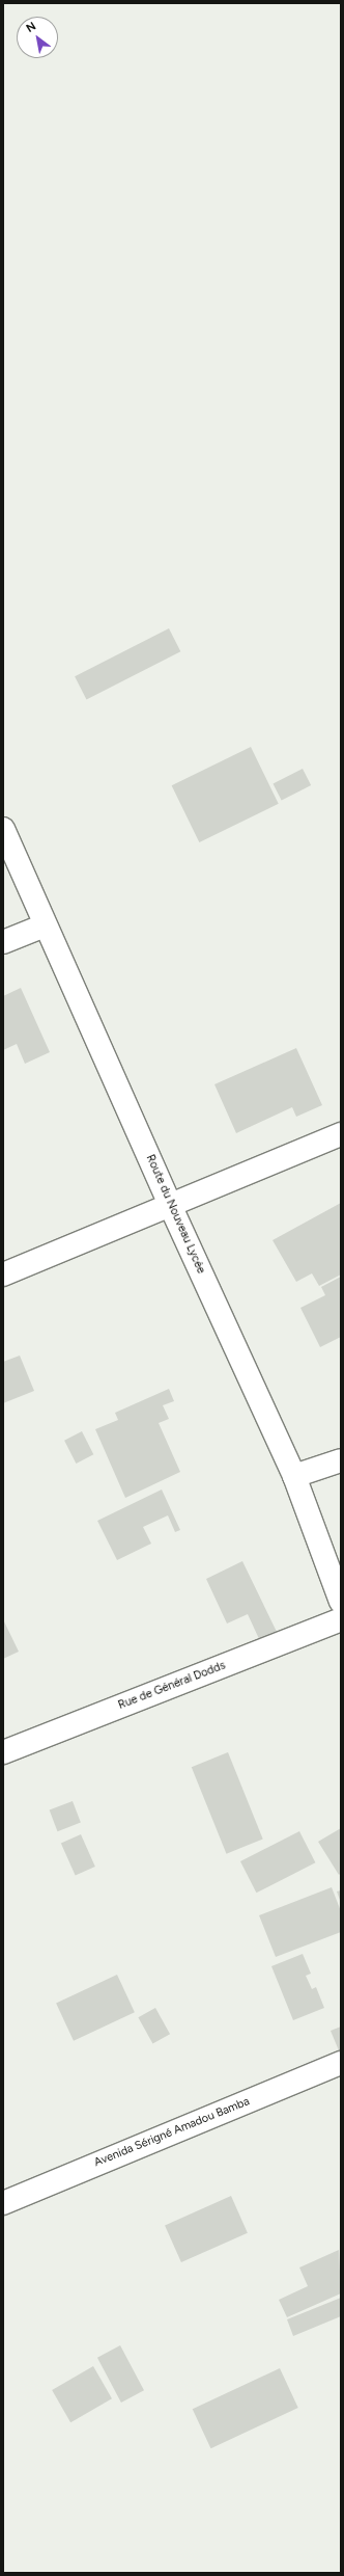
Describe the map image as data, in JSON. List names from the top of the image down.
{
  "streets": {
    "street": ["Route du Nouveau Lycée", "Rue de Général Dodds", "Avenida Sérigné Amadou Bamba"]
  },
  "north": "top left"
}
